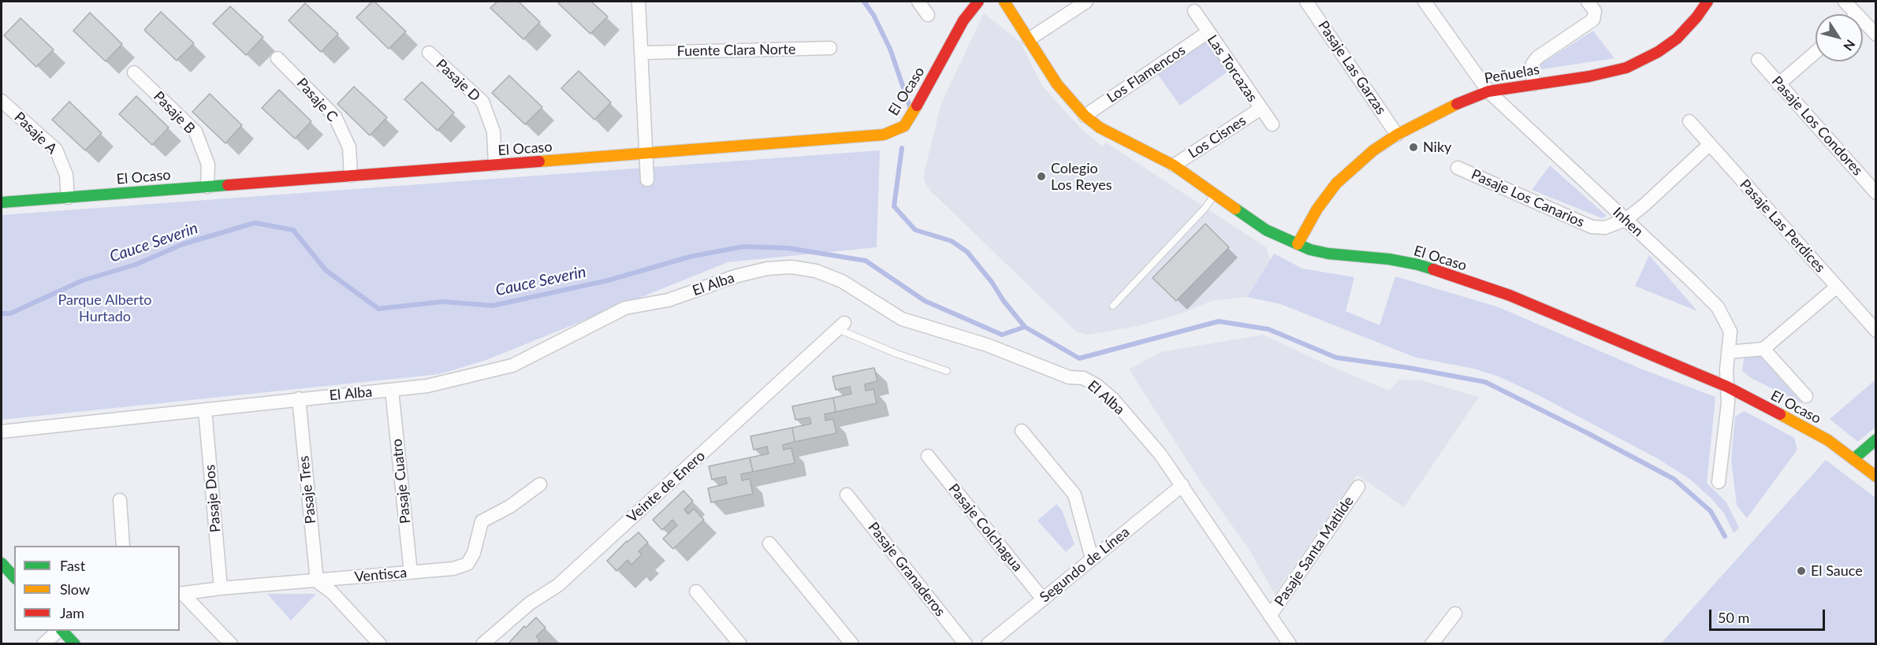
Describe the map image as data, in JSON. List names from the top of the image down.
{
  "streets": {
    "street": [
      "Fuente Clara Norte",
      "Pasaje Las Garzas",
      "Las Torcazas",
      "Los Flamencos",
      "Peñuelas",
      "Pasaje D",
      "El Ocaso",
      "Pasaje C",
      "Pasaje B",
      "Pasaje Los Condores",
      "Pasaje A",
      "Los Cisnes",
      "Pasaje Los Canarios",
      "Inhen",
      "Pasaje Las Perdices",
      "El Alba",
      "Pasaje Cuatro",
      "Veinte de Enero",
      "Pasaje Tres",
      "Pasaje Dos",
      "Pasaje Colchagua",
      "Pasaje Santa Matilde",
      "Segundo de Línea",
      "Pasaje Granaderos",
      "Ventisca"
    ]
  },
  "crossings": [
    ["Pasaje Las Garzas", "Peñuelas"],
    ["Las Torcazas", "Los Flamencos"],
    ["Las Torcazas", "Los Cisnes"],
    ["Los Flamencos", "El Ocaso"],
    ["Peñuelas", "El Ocaso"],
    ["Peñuelas", "Inhen"],
    ["Pasaje D", "El Ocaso"],
    ["El Ocaso", "Pasaje C"],
    ["El Ocaso", "Pasaje B"],
    ["El Ocaso", "Pasaje A"],
    ["El Ocaso", "Los Cisnes"],
    ["El Ocaso", "Inhen"],
    ["Pasaje Los Canarios", "Inhen"],
    ["Pasaje Los Canarios", "Pasaje Las Perdices"],
    ["El Alba", "Pasaje Cuatro"],
    ["El Alba", "Pasaje Tres"],
    ["El Alba", "Pasaje Dos"],
    ["El Alba", "Pasaje Santa Matilde"],
    ["El Alba", "Segundo de Línea"],
    ["Pasaje Cuatro", "Ventisca"],
    ["Pasaje Tres", "Ventisca"],
    ["Pasaje Dos", "Ventisca"],
    ["Pasaje Colchagua", "Segundo de Línea"]
  ],
  "water": ["Cauce Severin"],
  "parks": ["Parque Alberto Hurtado"],
  "places": ["Niky", "Colegio Los Reyes", "El Sauce"],
  "legend": ["Fast", "Slow", "Jam"],
  "scale_bar": "50 m",
  "north": "bottom right"
}
